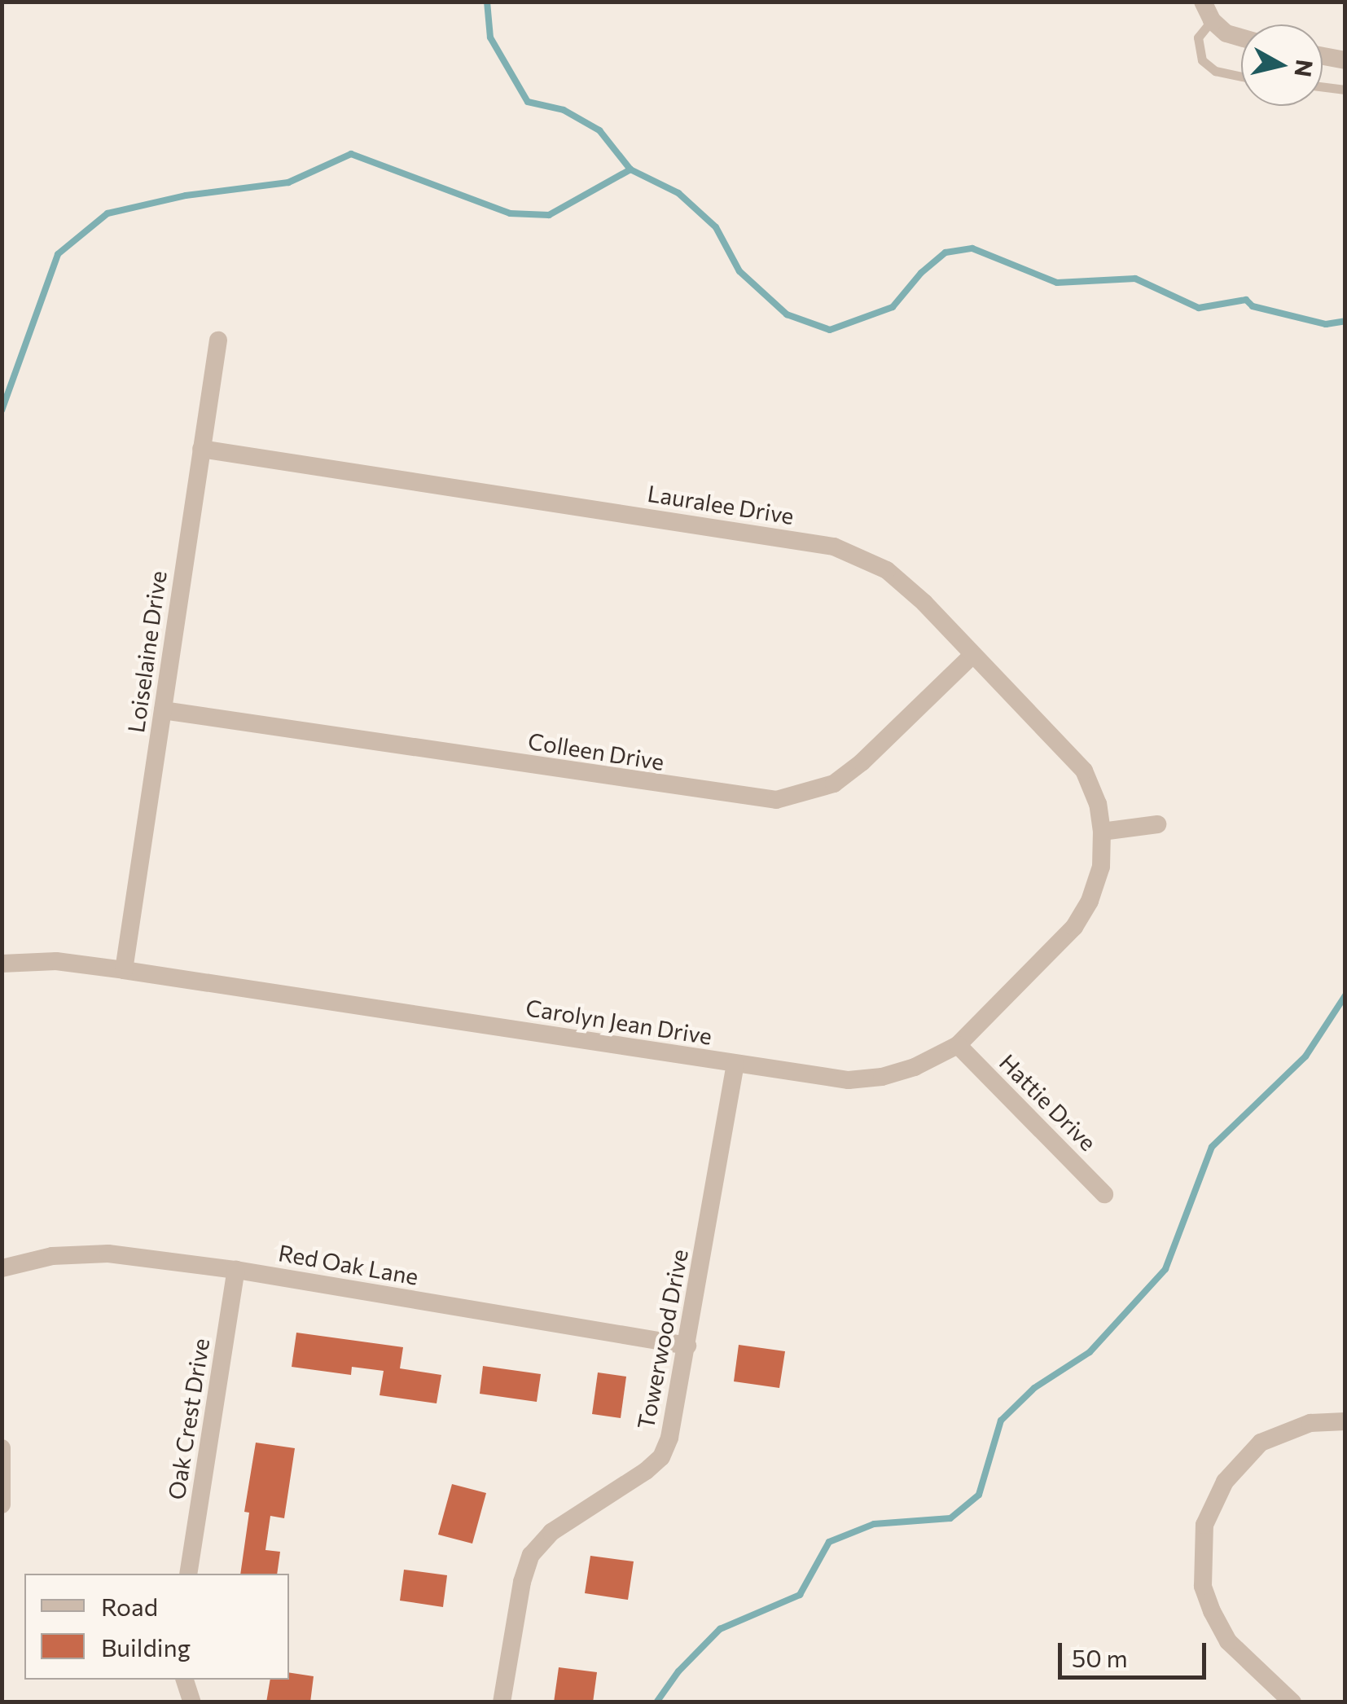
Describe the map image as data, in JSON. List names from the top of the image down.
{
  "streets": {
    "street": [
      "Lauralee Drive",
      "Loiselaine Drive",
      "Colleen Drive",
      "Carolyn Jean Drive",
      "Hattie Drive",
      "Red Oak Lane",
      "Towerwood Drive",
      "Oak Crest Drive"
    ]
  },
  "crossings": [
    ["Lauralee Drive", "Loiselaine Drive"],
    ["Lauralee Drive", "Colleen Drive"],
    ["Lauralee Drive", "Carolyn Jean Drive"],
    ["Loiselaine Drive", "Colleen Drive"],
    ["Loiselaine Drive", "Carolyn Jean Drive"],
    ["Carolyn Jean Drive", "Hattie Drive"],
    ["Carolyn Jean Drive", "Towerwood Drive"],
    ["Red Oak Lane", "Towerwood Drive"],
    ["Red Oak Lane", "Oak Crest Drive"]
  ],
  "legend": ["Road", "Building"],
  "scale_bar": "50 m",
  "north": "right"
}
